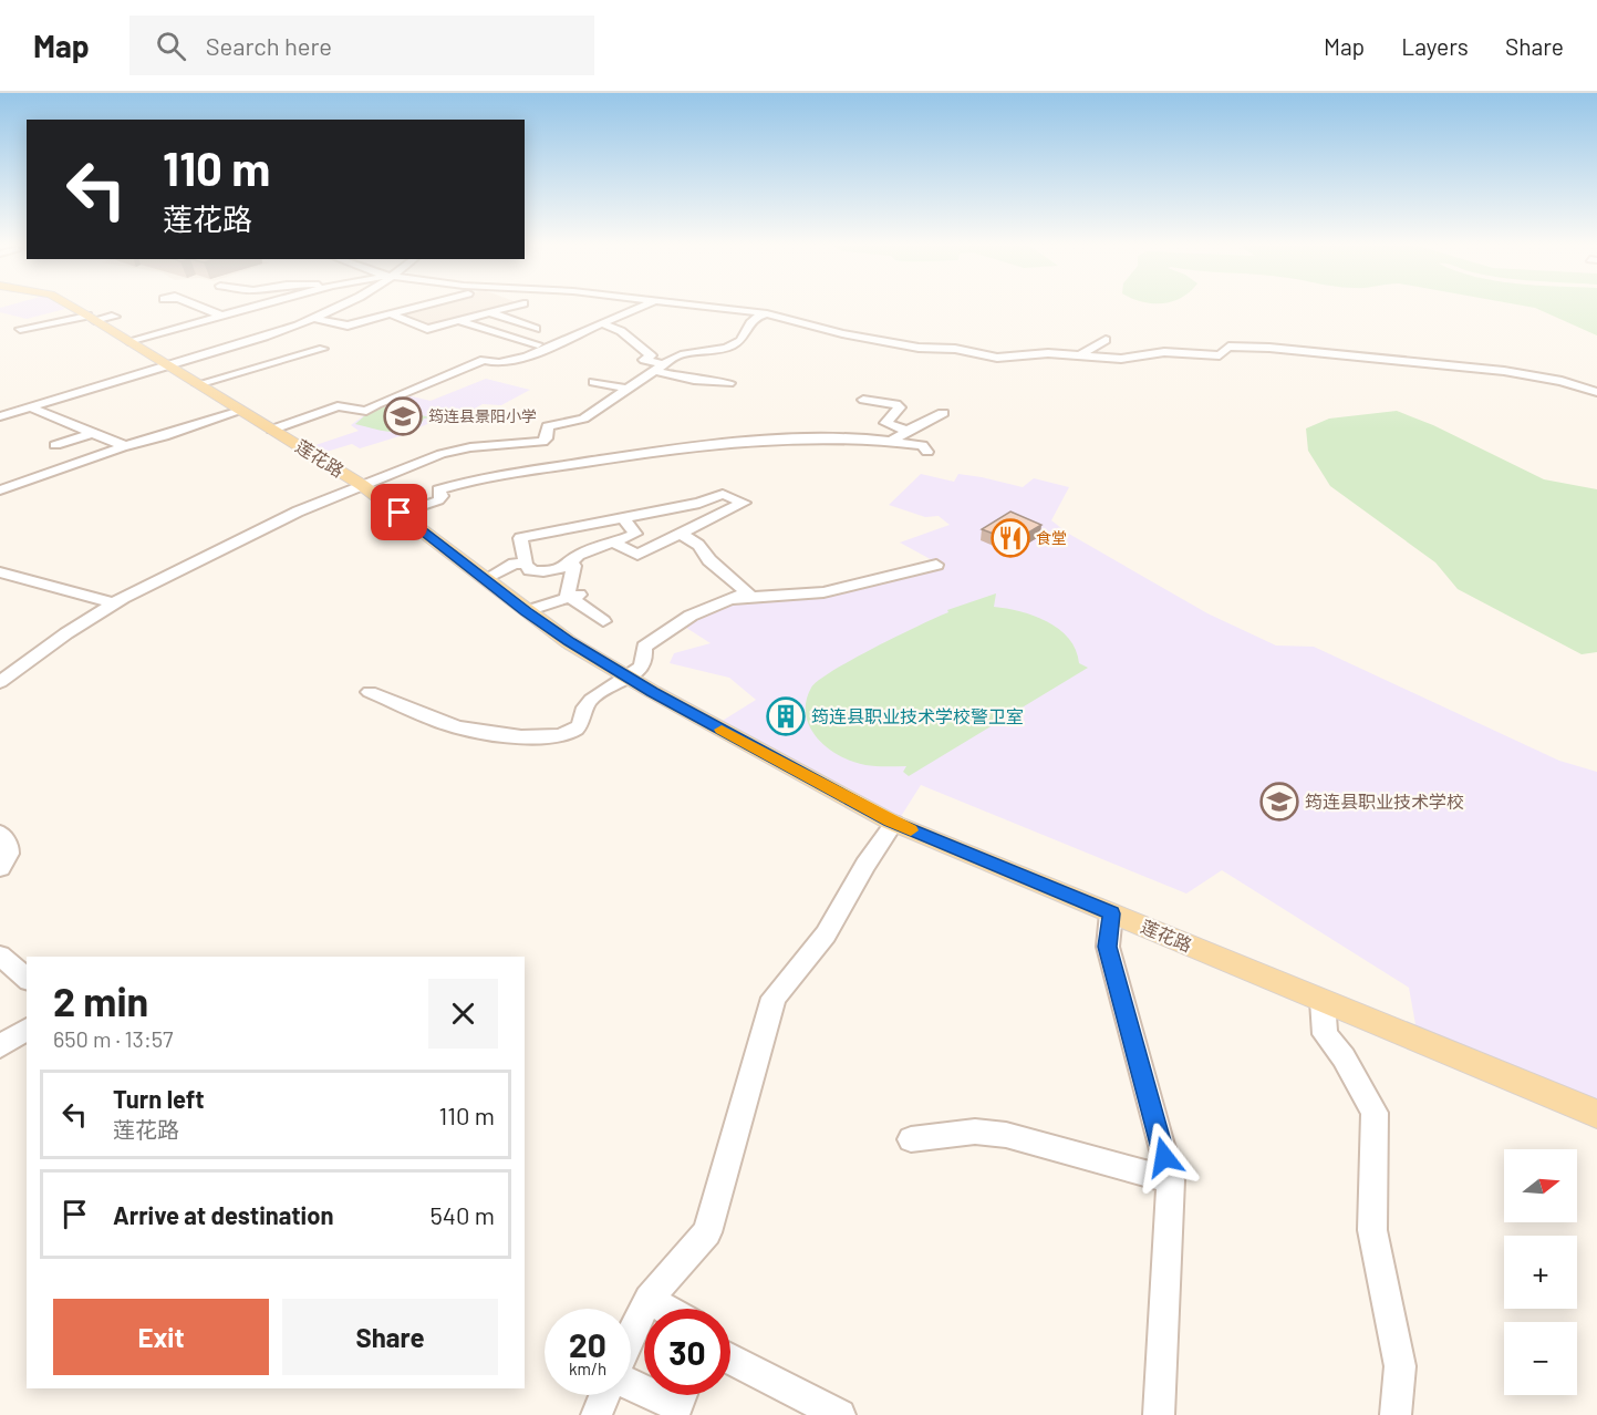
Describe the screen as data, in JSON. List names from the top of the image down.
{
  "streets": {
    "main road": ["莲花路"]
  },
  "places": {
    "school or university": ["筠连县景阳小学", "筠连县职业技术学校"],
    "restaurant": ["食堂"],
    "building": ["筠连县职业技术学校警卫室"]
  },
  "north": "right",
  "page": {
    "header": "Map",
    "search": "Search here",
    "nav": ["Map", "Layers", "Share"],
    "turn": ["110 m", "莲花路"],
    "heading": ["2 min", "650 m · 13:57"],
    "list": [
      {
        "name": "Turn left",
        "note": "莲花路",
        "value": "110 m"
      },
      {
        "name": "Arrive at destination",
        "value": "540 m"
      }
    ],
    "map_buttons": ["+", "−"],
    "buttons": ["Exit", "Share"],
    "speed": "20 km/h",
    "limit": "30"
  }
}
